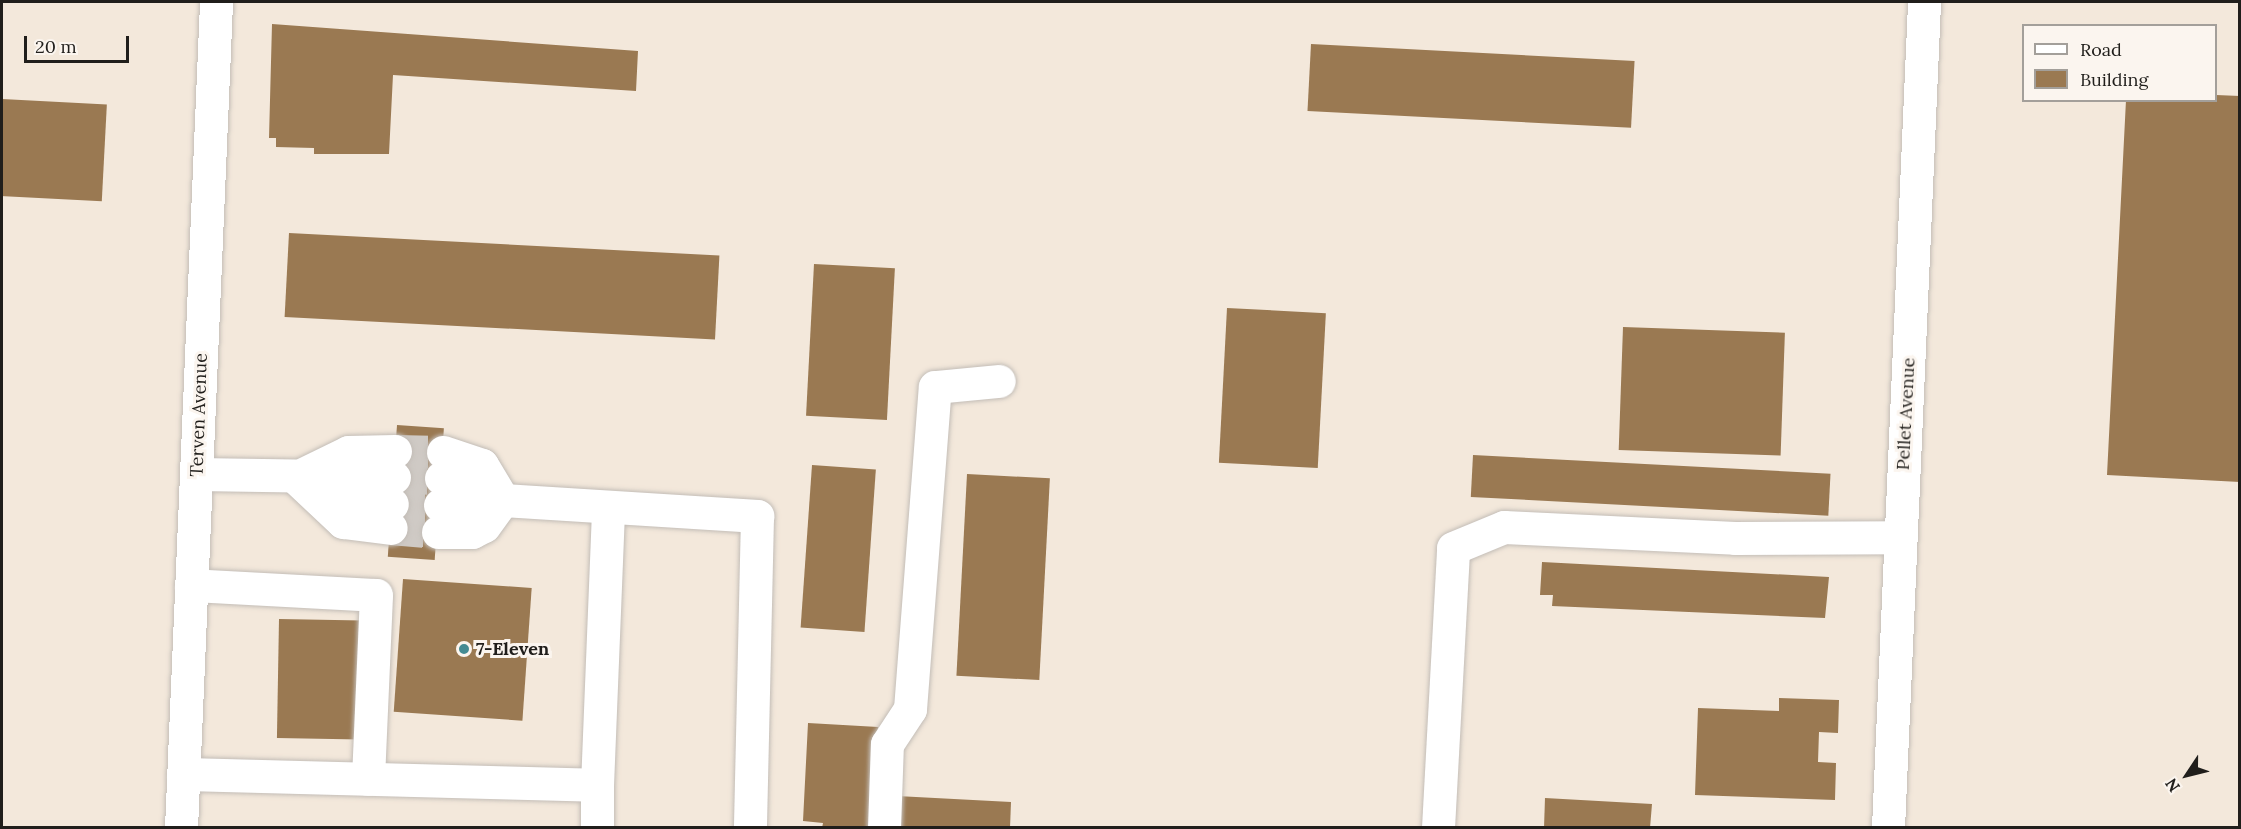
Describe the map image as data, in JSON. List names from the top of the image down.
{
  "streets": {
    "street": ["Pellet Avenue", "Terven Avenue"]
  },
  "places": ["7-Eleven"],
  "legend": ["Road", "Building"],
  "scale_bar": "20 m",
  "north": "bottom left"
}
